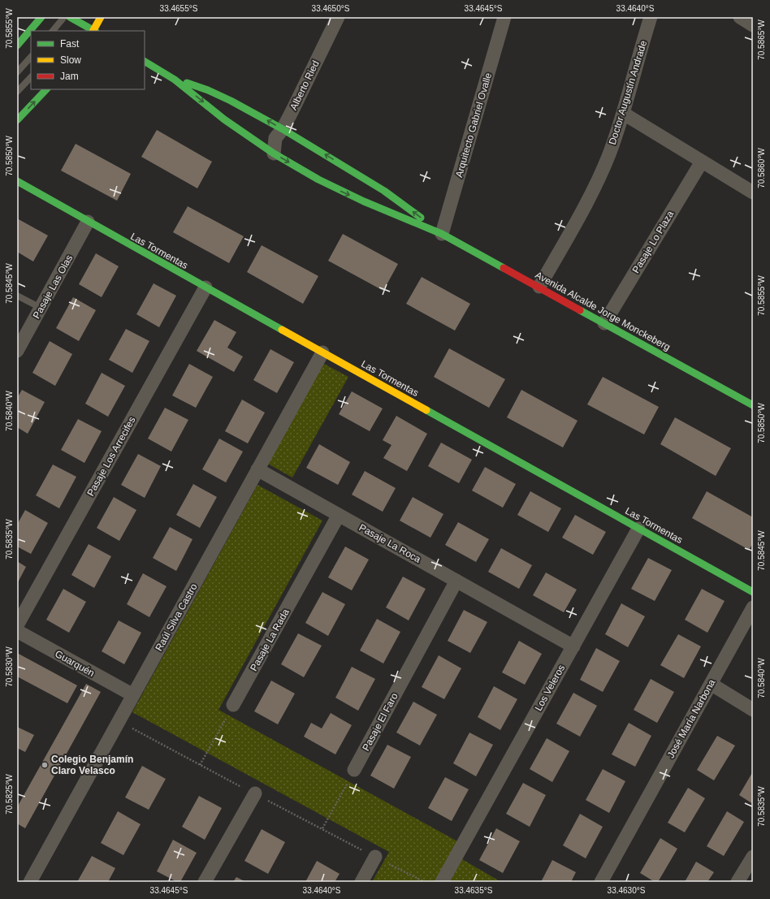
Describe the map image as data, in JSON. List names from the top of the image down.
{
  "streets": {
    "main road": ["Las Tormentas", "Avenida Alcalde Jorge Monckeberg"],
    "street": [
      "Alberto Ried",
      "Doctor Augustín Andrade",
      "Arquitecto Gabriel Ovalle",
      "Pasaje Lo Plaza",
      "Pasaje Las Olas",
      "Pasaje Los Arrecifes",
      "Pasaje La Roca",
      "Raúl Silva Castro",
      "Pasaje La Rada",
      "Guarquén",
      "Los Veleros",
      "José María Narbona",
      "Pasaje El Faro"
    ]
  },
  "crossings": [
    ["Alberto Ried", "Avenida Alcalde Jorge Monckeberg"],
    ["Doctor Augustín Andrade", "Avenida Alcalde Jorge Monckeberg"],
    ["Arquitecto Gabriel Ovalle", "Avenida Alcalde Jorge Monckeberg"],
    ["Pasaje Lo Plaza", "Avenida Alcalde Jorge Monckeberg"],
    ["Las Tormentas", "Pasaje Las Olas"],
    ["Las Tormentas", "Pasaje Los Arrecifes"],
    ["Las Tormentas", "Raúl Silva Castro"],
    ["Las Tormentas", "Los Veleros"],
    ["Pasaje La Roca", "Raúl Silva Castro"],
    ["Pasaje La Roca", "Pasaje La Rada"],
    ["Pasaje La Roca", "Los Veleros"],
    ["Pasaje La Roca", "Pasaje El Faro"],
    ["Raúl Silva Castro", "Guarquén"]
  ],
  "places": ["Colegio Benjamín Claro Velasco"],
  "legend": ["Fast", "Slow", "Jam"],
  "coordinates": [
    "33.4655°S",
    "33.4650°S",
    "33.4645°S",
    "33.4640°S",
    "70.5855°W",
    "70.5865°W",
    "70.5850°W",
    "70.5860°W",
    "70.5845°W",
    "70.5840°W",
    "70.5835°W",
    "70.5830°W",
    "70.5825°W",
    "33.4635°S",
    "33.4630°S"
  ]
}
